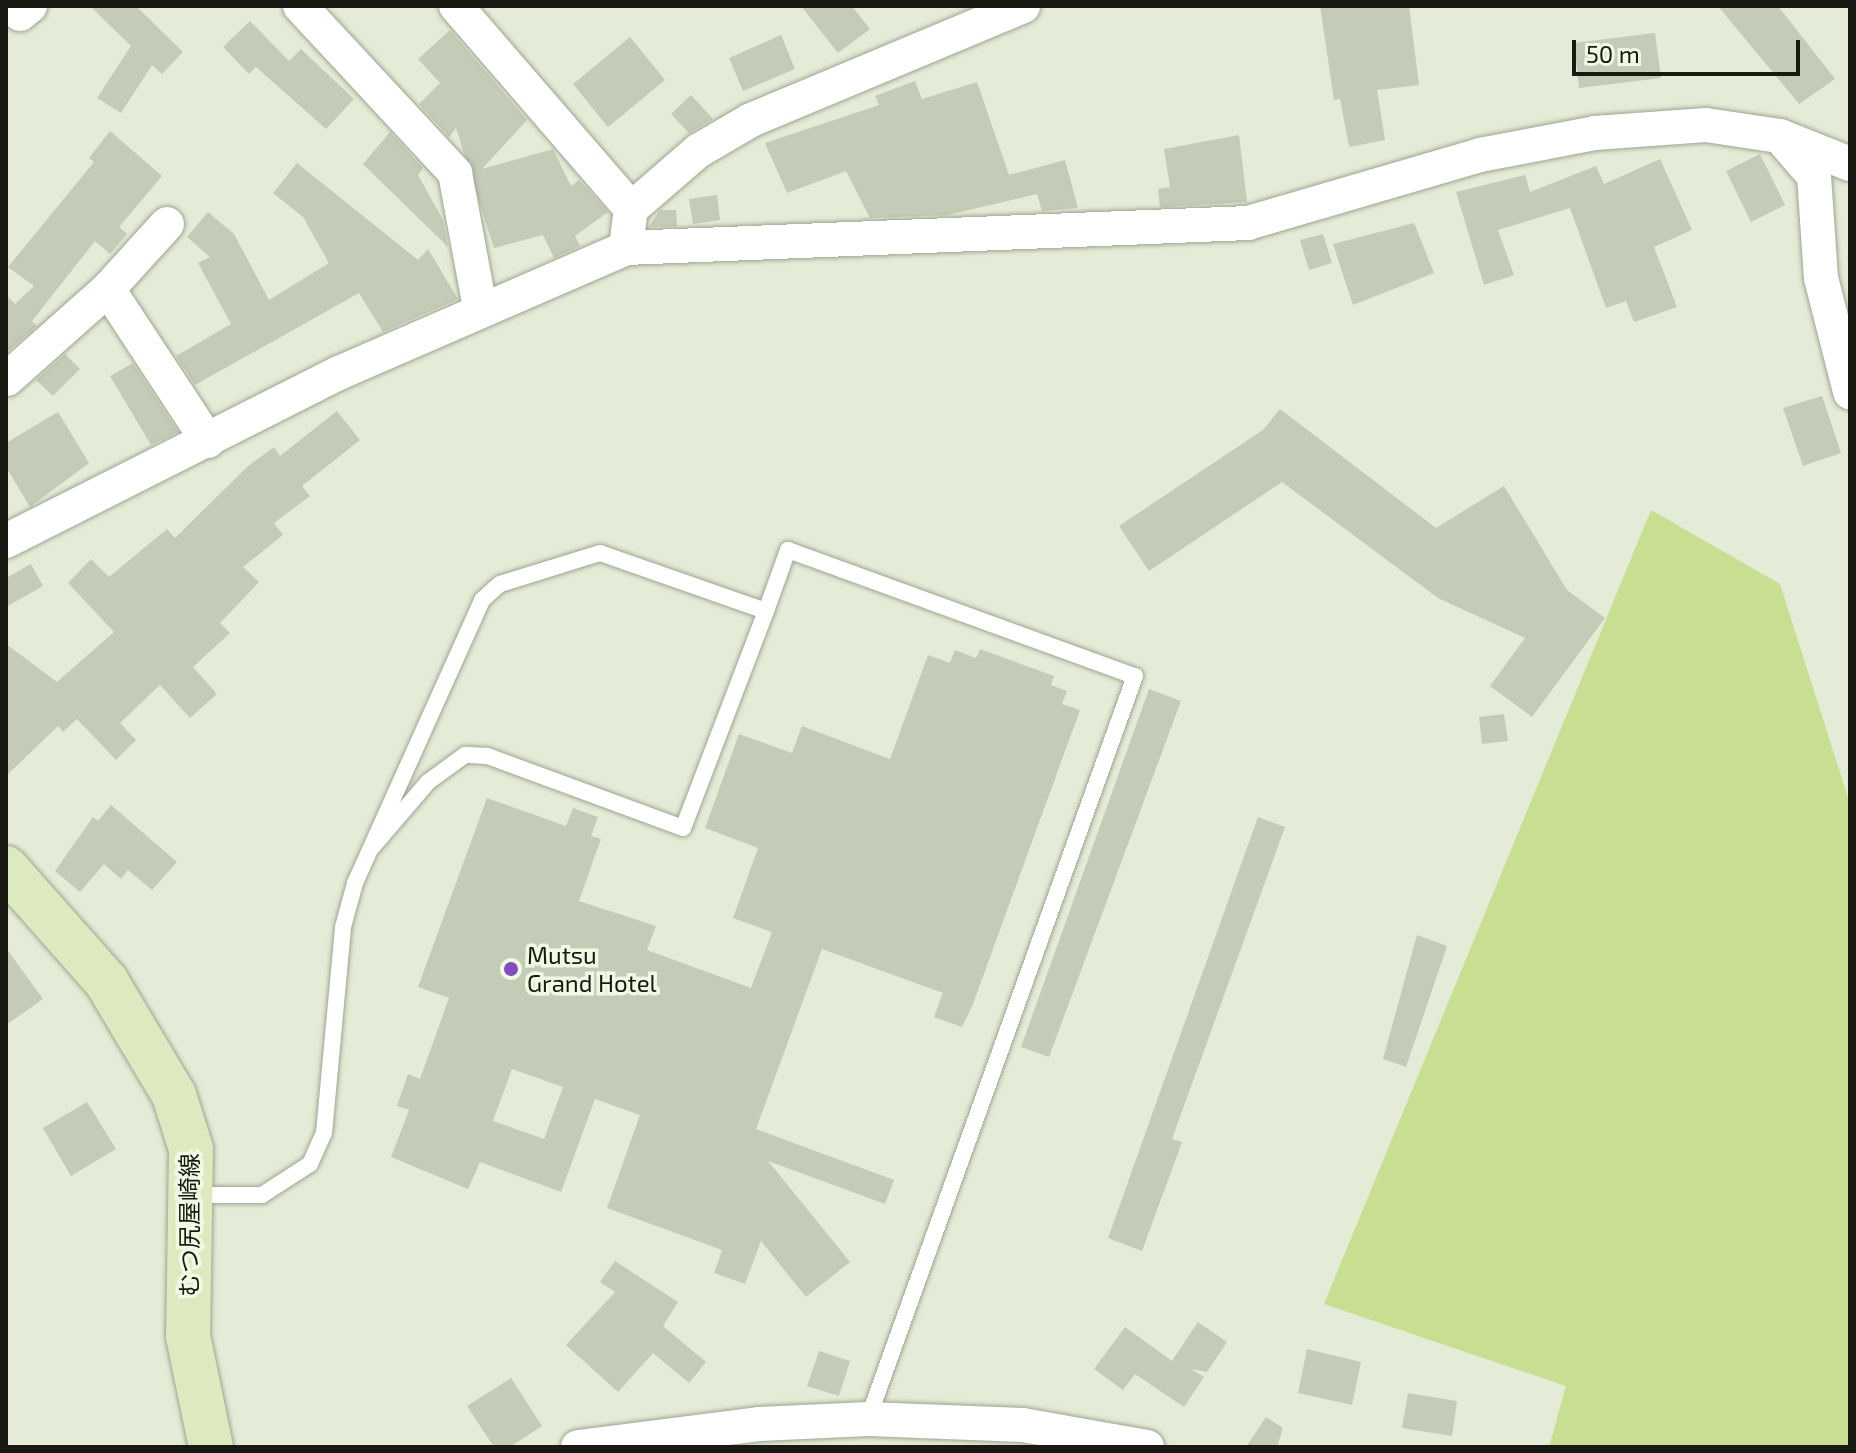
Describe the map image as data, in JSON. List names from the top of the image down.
{
  "streets": {
    "main road": ["むつ尻屋崎線"]
  },
  "places": ["Mutsu Grand Hotel"],
  "scale_bar": "50 m"
}
